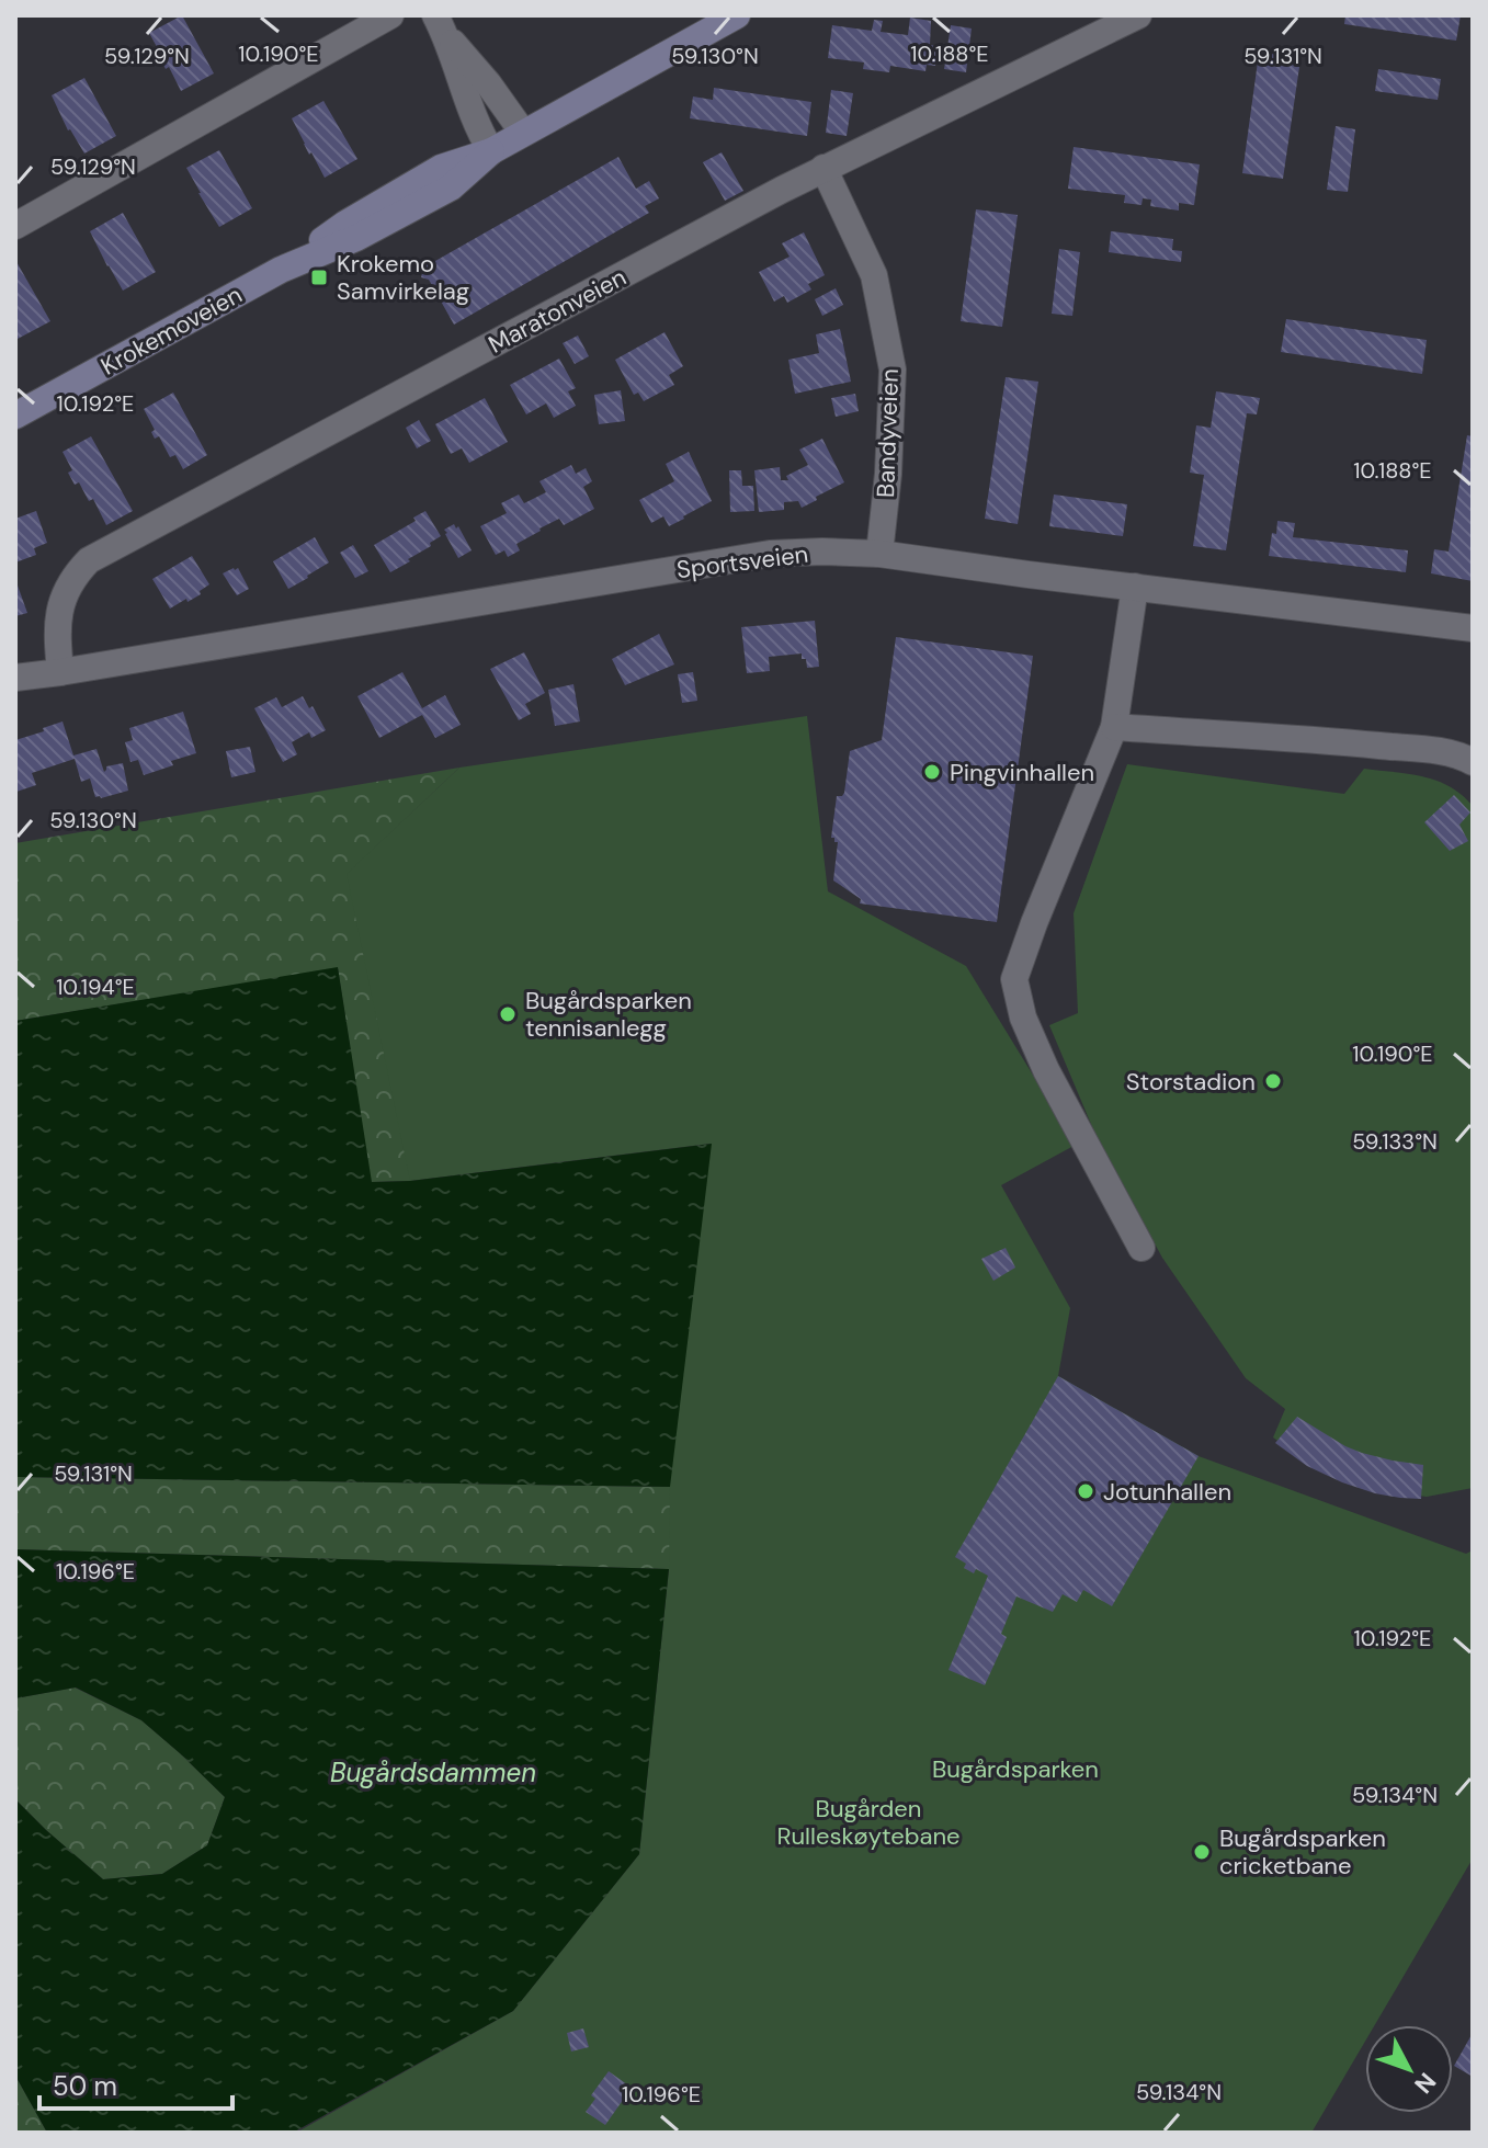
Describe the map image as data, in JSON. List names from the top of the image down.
{
  "streets": {
    "main road": ["Krokemoveien"],
    "street": ["Maratonveien", "Bandyveien", "Sportsveien"]
  },
  "crossings": [
    ["Maratonveien", "Bandyveien"],
    ["Maratonveien", "Sportsveien"],
    ["Bandyveien", "Sportsveien"]
  ],
  "water": ["Bugårdsdammen"],
  "parks": ["Bugårdsparken", "Bugården Rulleskøytebane"],
  "places": {
    "transit": ["Krokemo Samvirkelag"],
    "other": [
      "Pingvinhallen",
      "Bugårdsparken tennisanlegg",
      "Storstadion",
      "Jotunhallen",
      "Bugårdsparken cricketbane"
    ]
  },
  "scale_bar": "50 m",
  "north": "bottom right",
  "coordinates": [
    "10.190°E",
    "10.188°E",
    "59.129°N",
    "59.130°N",
    "59.131°N",
    "10.192°E",
    "10.194°E",
    "59.133°N",
    "10.196°E",
    "59.134°N"
  ]
}
